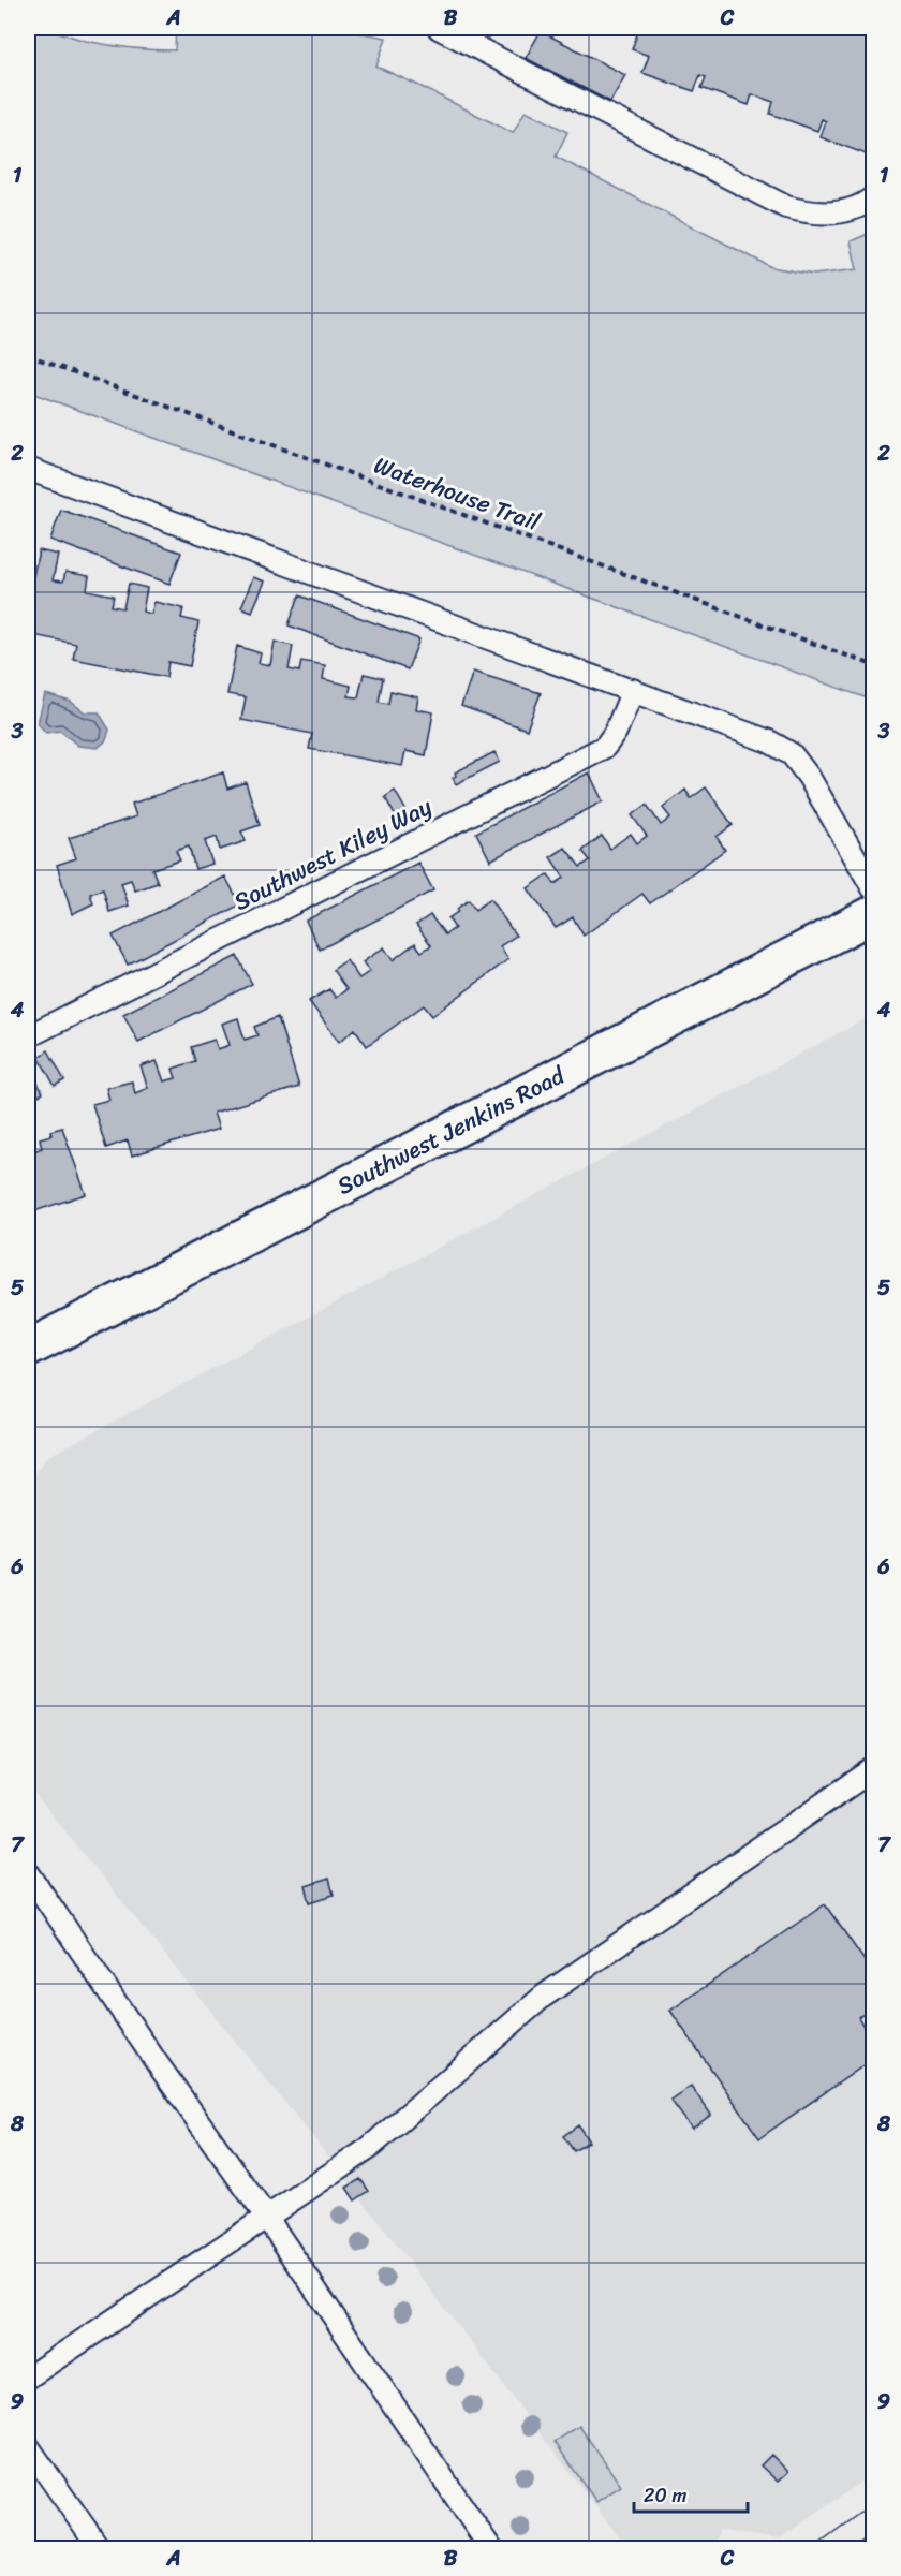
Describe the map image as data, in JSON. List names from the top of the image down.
{
  "streets": {
    "main road": ["Southwest Jenkins Road"],
    "lane": ["Southwest Kiley Way"],
    "path": ["Waterhouse Trail"]
  },
  "scale_bar": "20 m",
  "grid": {
    "columns": ["A", "B", "C"],
    "rows": [
      "1",
      "2",
      "3",
      "4",
      "5",
      "6",
      "7",
      "8",
      "9"
    ]
  }
}
